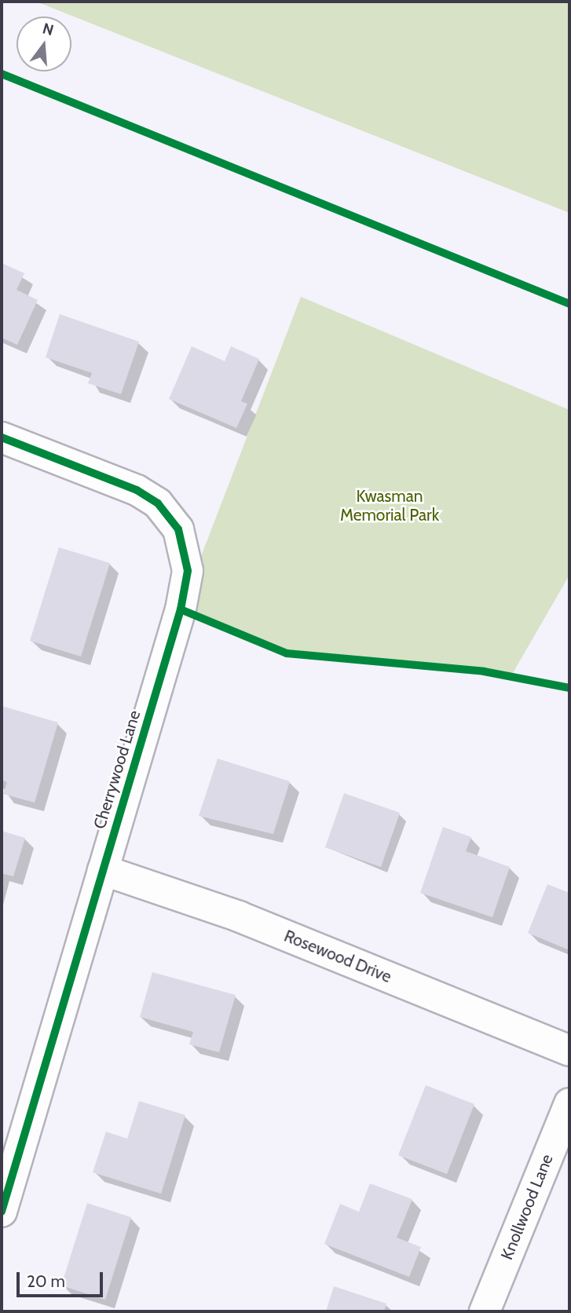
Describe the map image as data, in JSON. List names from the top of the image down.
{
  "streets": {
    "street": ["Cherrywood Lane", "Rosewood Drive", "Knollwood Lane"]
  },
  "crossings": [
    ["Cherrywood Lane", "Rosewood Drive"]
  ],
  "parks": ["Kwasman Memorial Park"],
  "scale_bar": "20 m",
  "north": "top"
}
